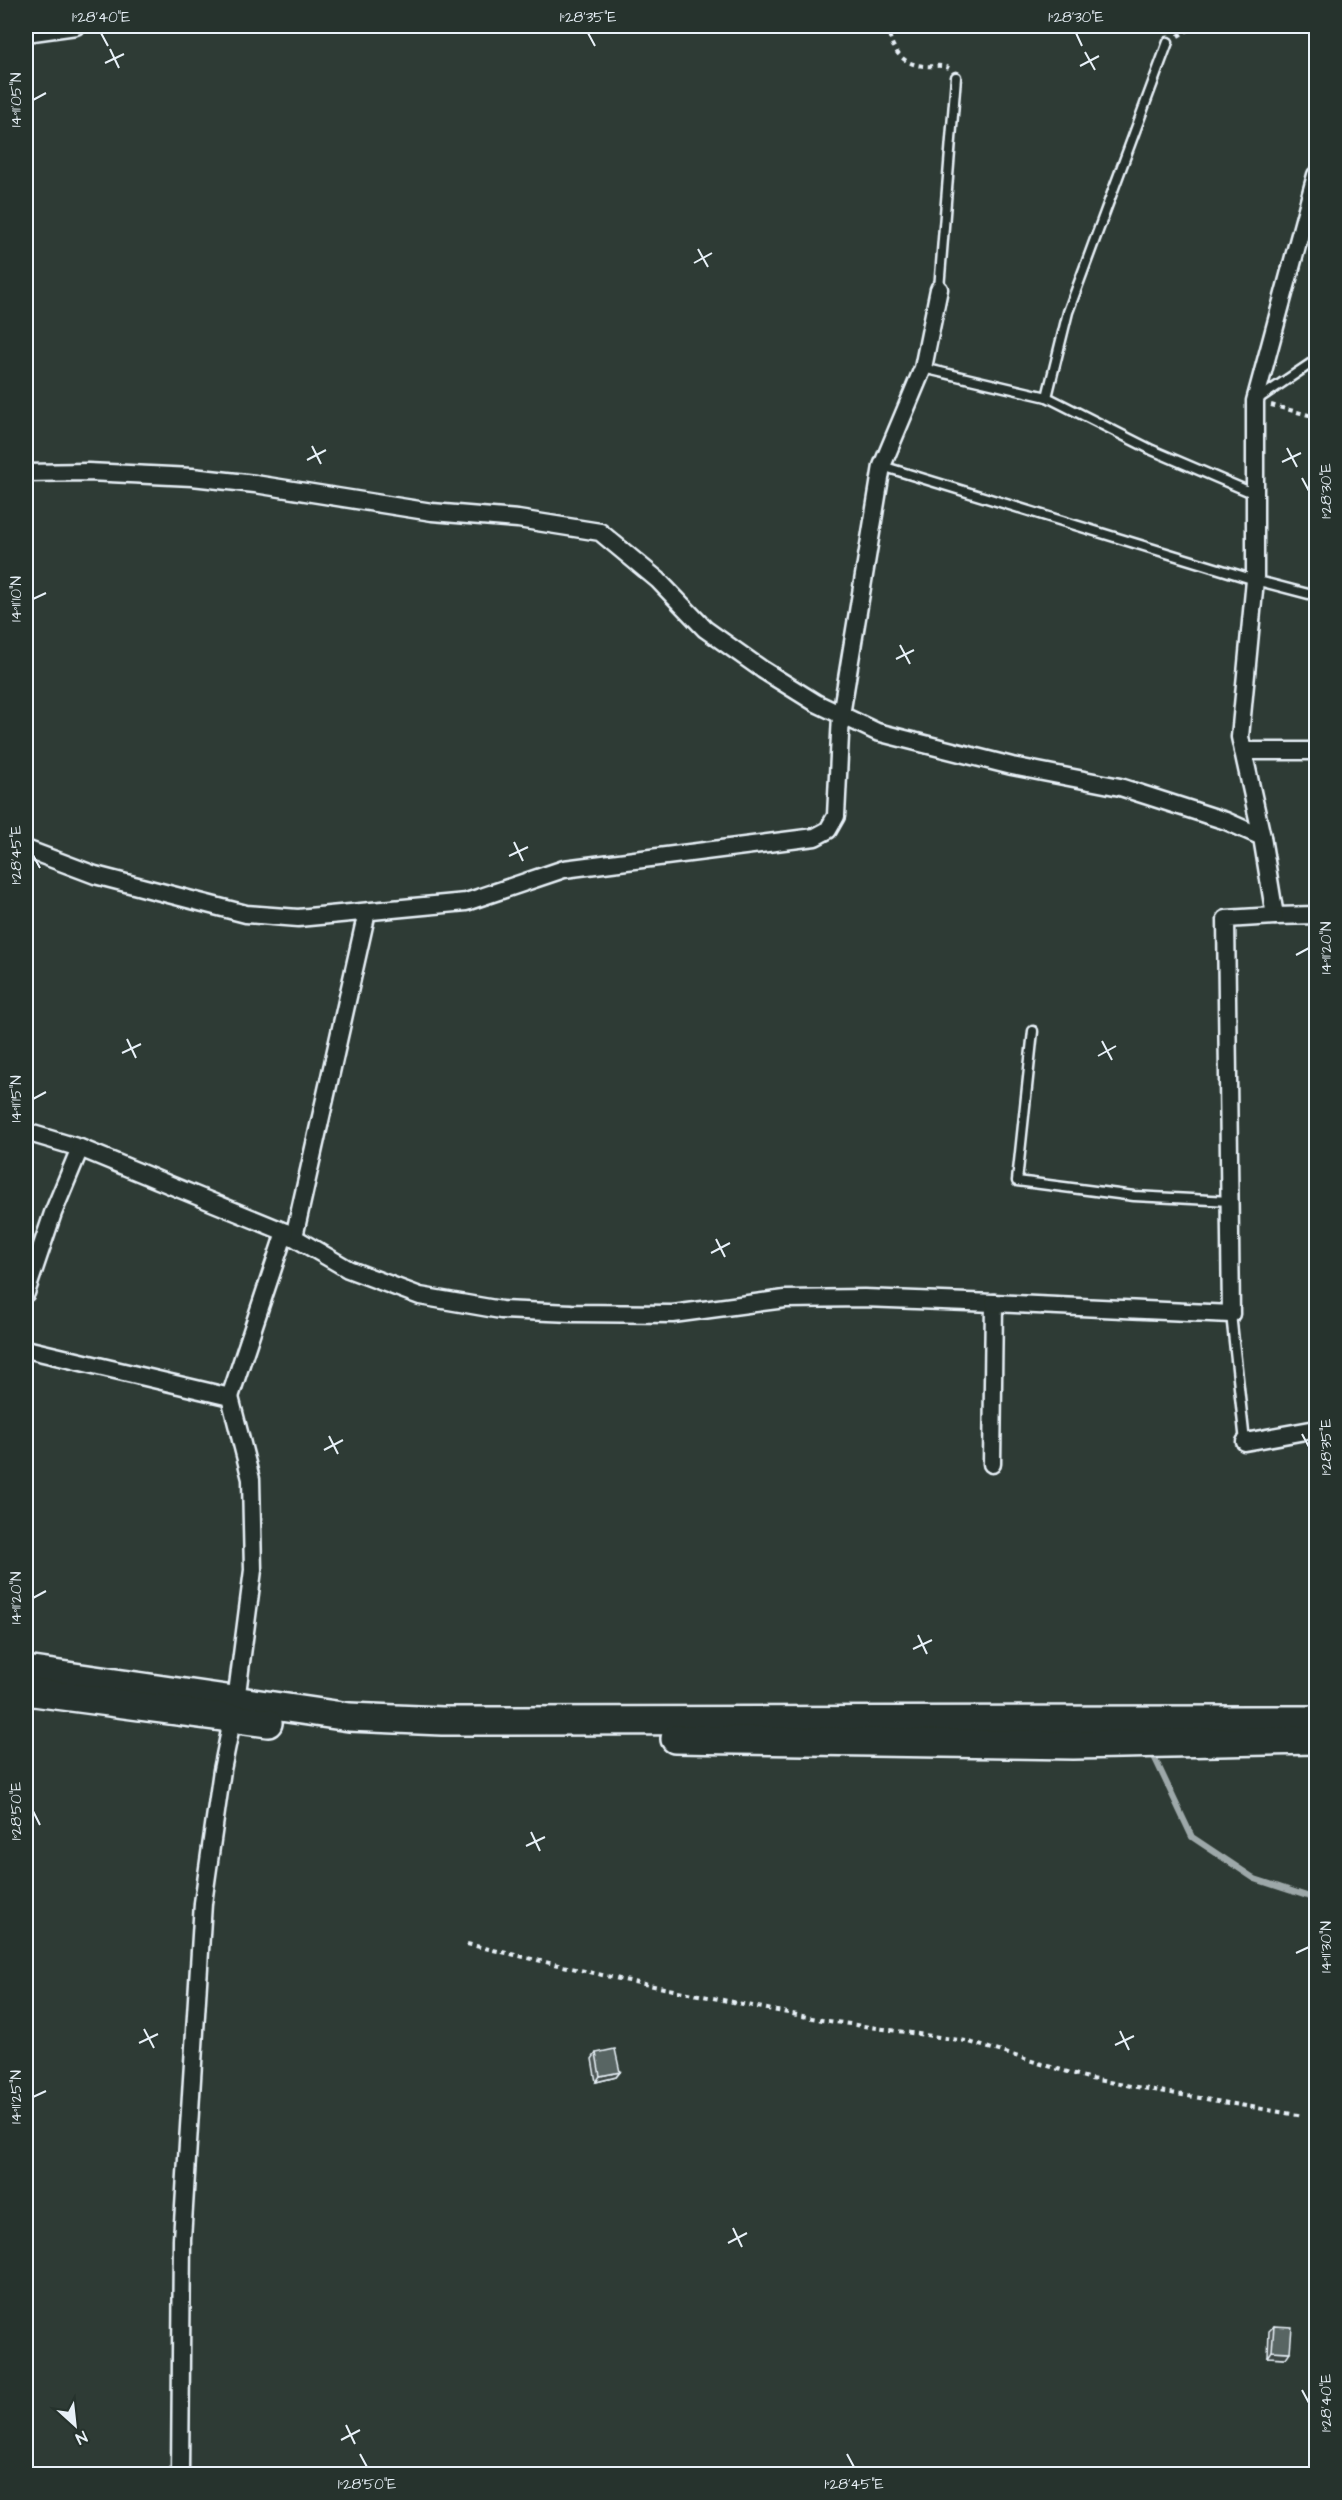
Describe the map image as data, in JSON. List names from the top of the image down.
{
  "north": "bottom right",
  "coordinates": [
    "1°28'40\"E",
    "1°28'35\"E",
    "1°28'30\"E",
    "14°11'05\"N",
    "14°11'10\"N",
    "1°28'45\"E",
    "14°11'20\"N",
    "14°11'15\"N",
    "1°28'50\"E",
    "14°11'30\"N",
    "14°11'25\"N"
  ]
}
